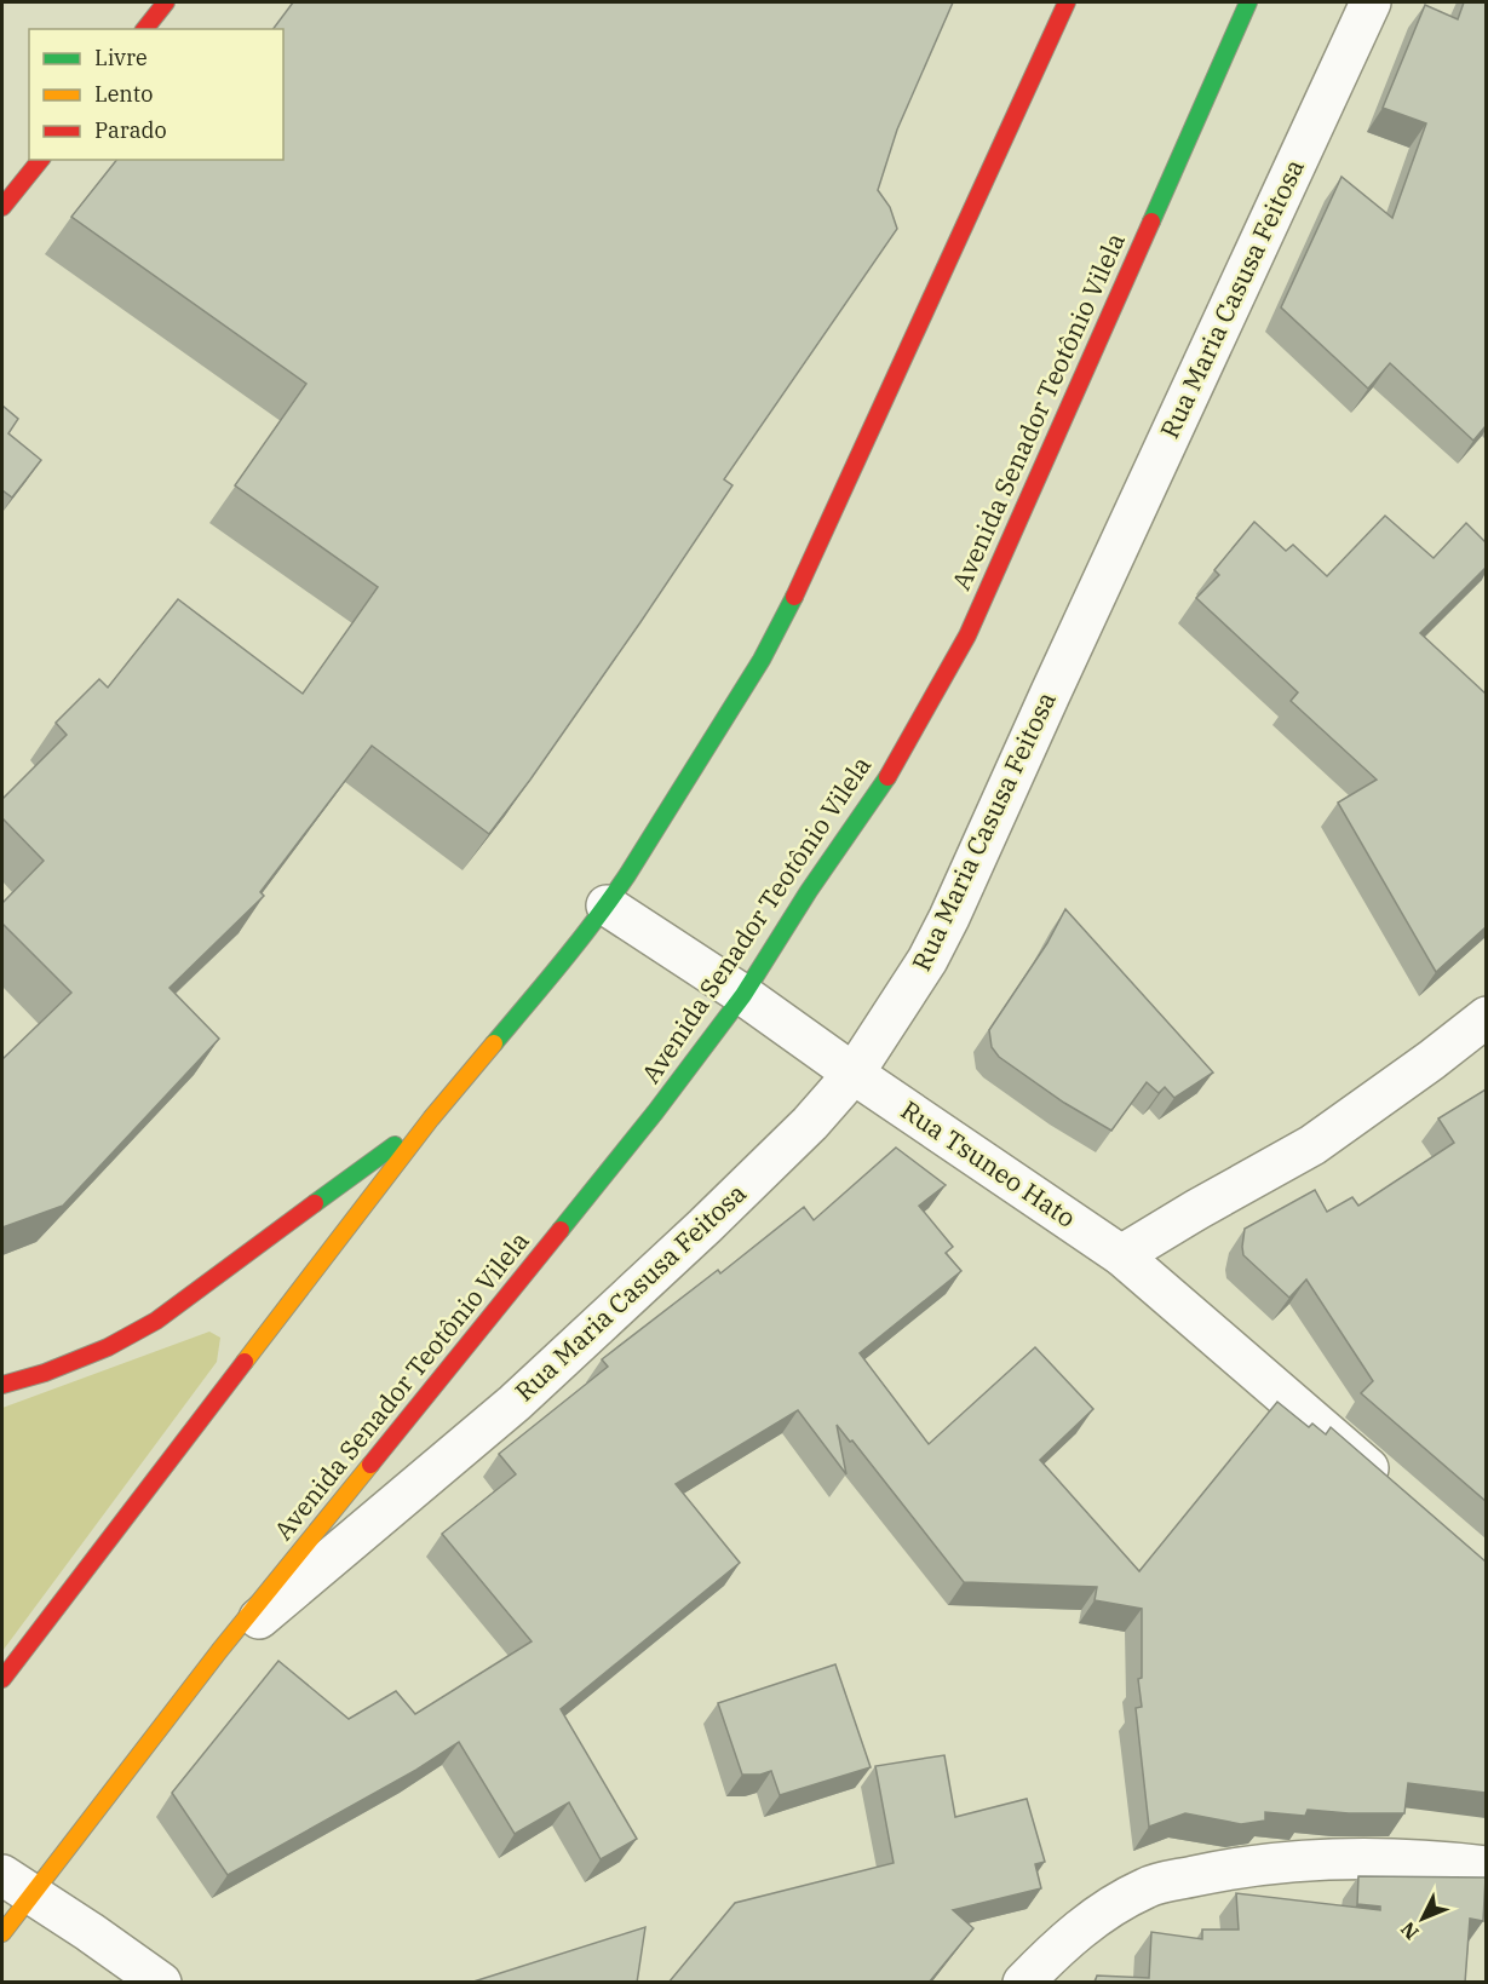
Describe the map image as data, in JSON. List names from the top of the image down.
{
  "streets": {
    "main road": ["Avenida Senador Teotônio Vilela"],
    "street": ["Rua Maria Casusa Feitosa", "Rua Tsuneo Hato"]
  },
  "crossings": [
    ["Rua Maria Casusa Feitosa", "Avenida Senador Teotônio Vilela"],
    ["Rua Maria Casusa Feitosa", "Rua Tsuneo Hato"],
    ["Avenida Senador Teotônio Vilela", "Rua Tsuneo Hato"]
  ],
  "legend": ["Livre", "Lento", "Parado"],
  "north": "bottom left"
}
